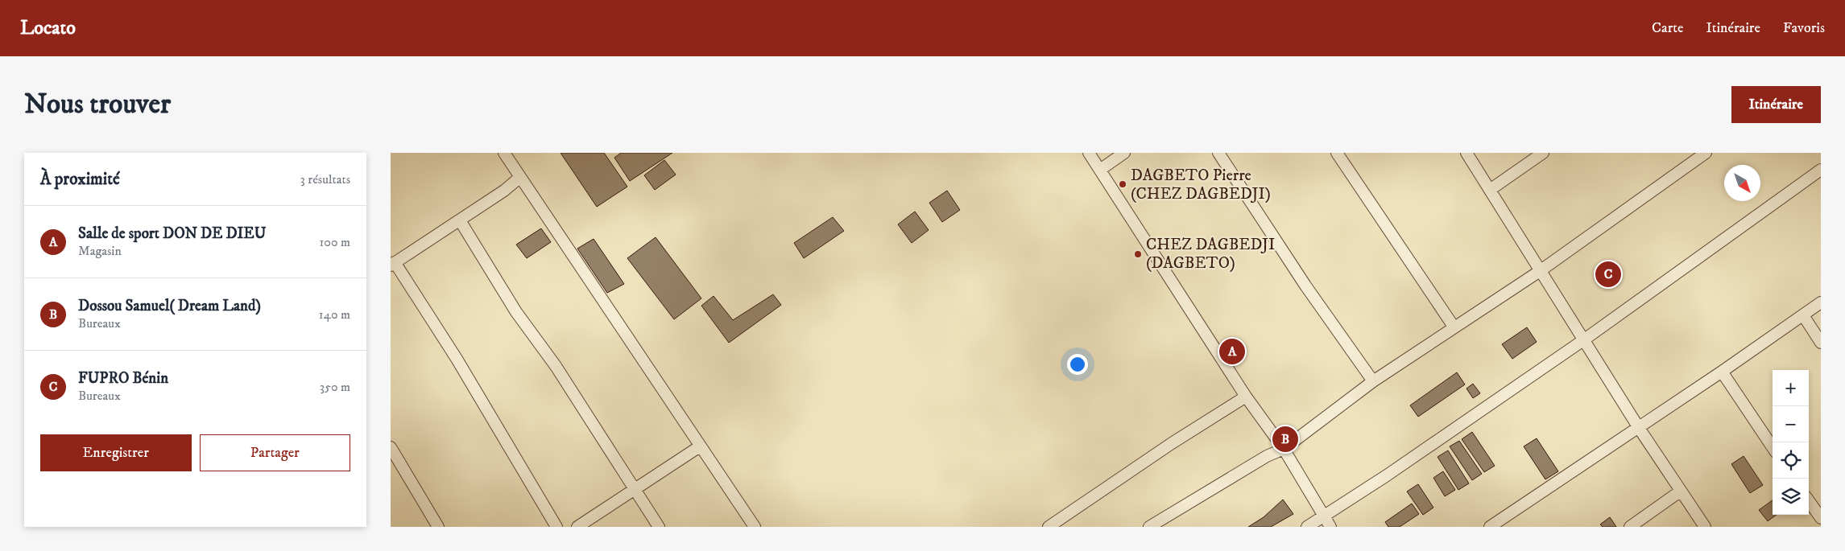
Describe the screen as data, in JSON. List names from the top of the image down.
{
  "places": ["DAGBETO Pierre (CHEZ DAGBEDJI)", "CHEZ DAGBEDJI (DAGBETO)"],
  "north": "bottom right",
  "page": {
    "header": "Locato",
    "nav": ["Carte", "Itinéraire", "Favoris"],
    "buttons": [
      "Itinéraire",
      ["Enregistrer", "Partager"]
    ],
    "title": "Nous trouver",
    "heading": ["À proximité", "3 résultats"],
    "list": [
      {
        "mark": "A",
        "name": "Salle de sport DON DE DIEU",
        "note": "Magasin",
        "value": "100 m"
      },
      {
        "mark": "B",
        "name": "Dossou Samuel( Dream Land)",
        "note": "Bureaux",
        "value": "140 m"
      },
      {
        "mark": "C",
        "name": "FUPRO Bénin",
        "note": "Bureaux",
        "value": "350 m"
      }
    ],
    "pins": ["C", "A", "B"],
    "map_buttons": ["+", "−"]
  }
}
